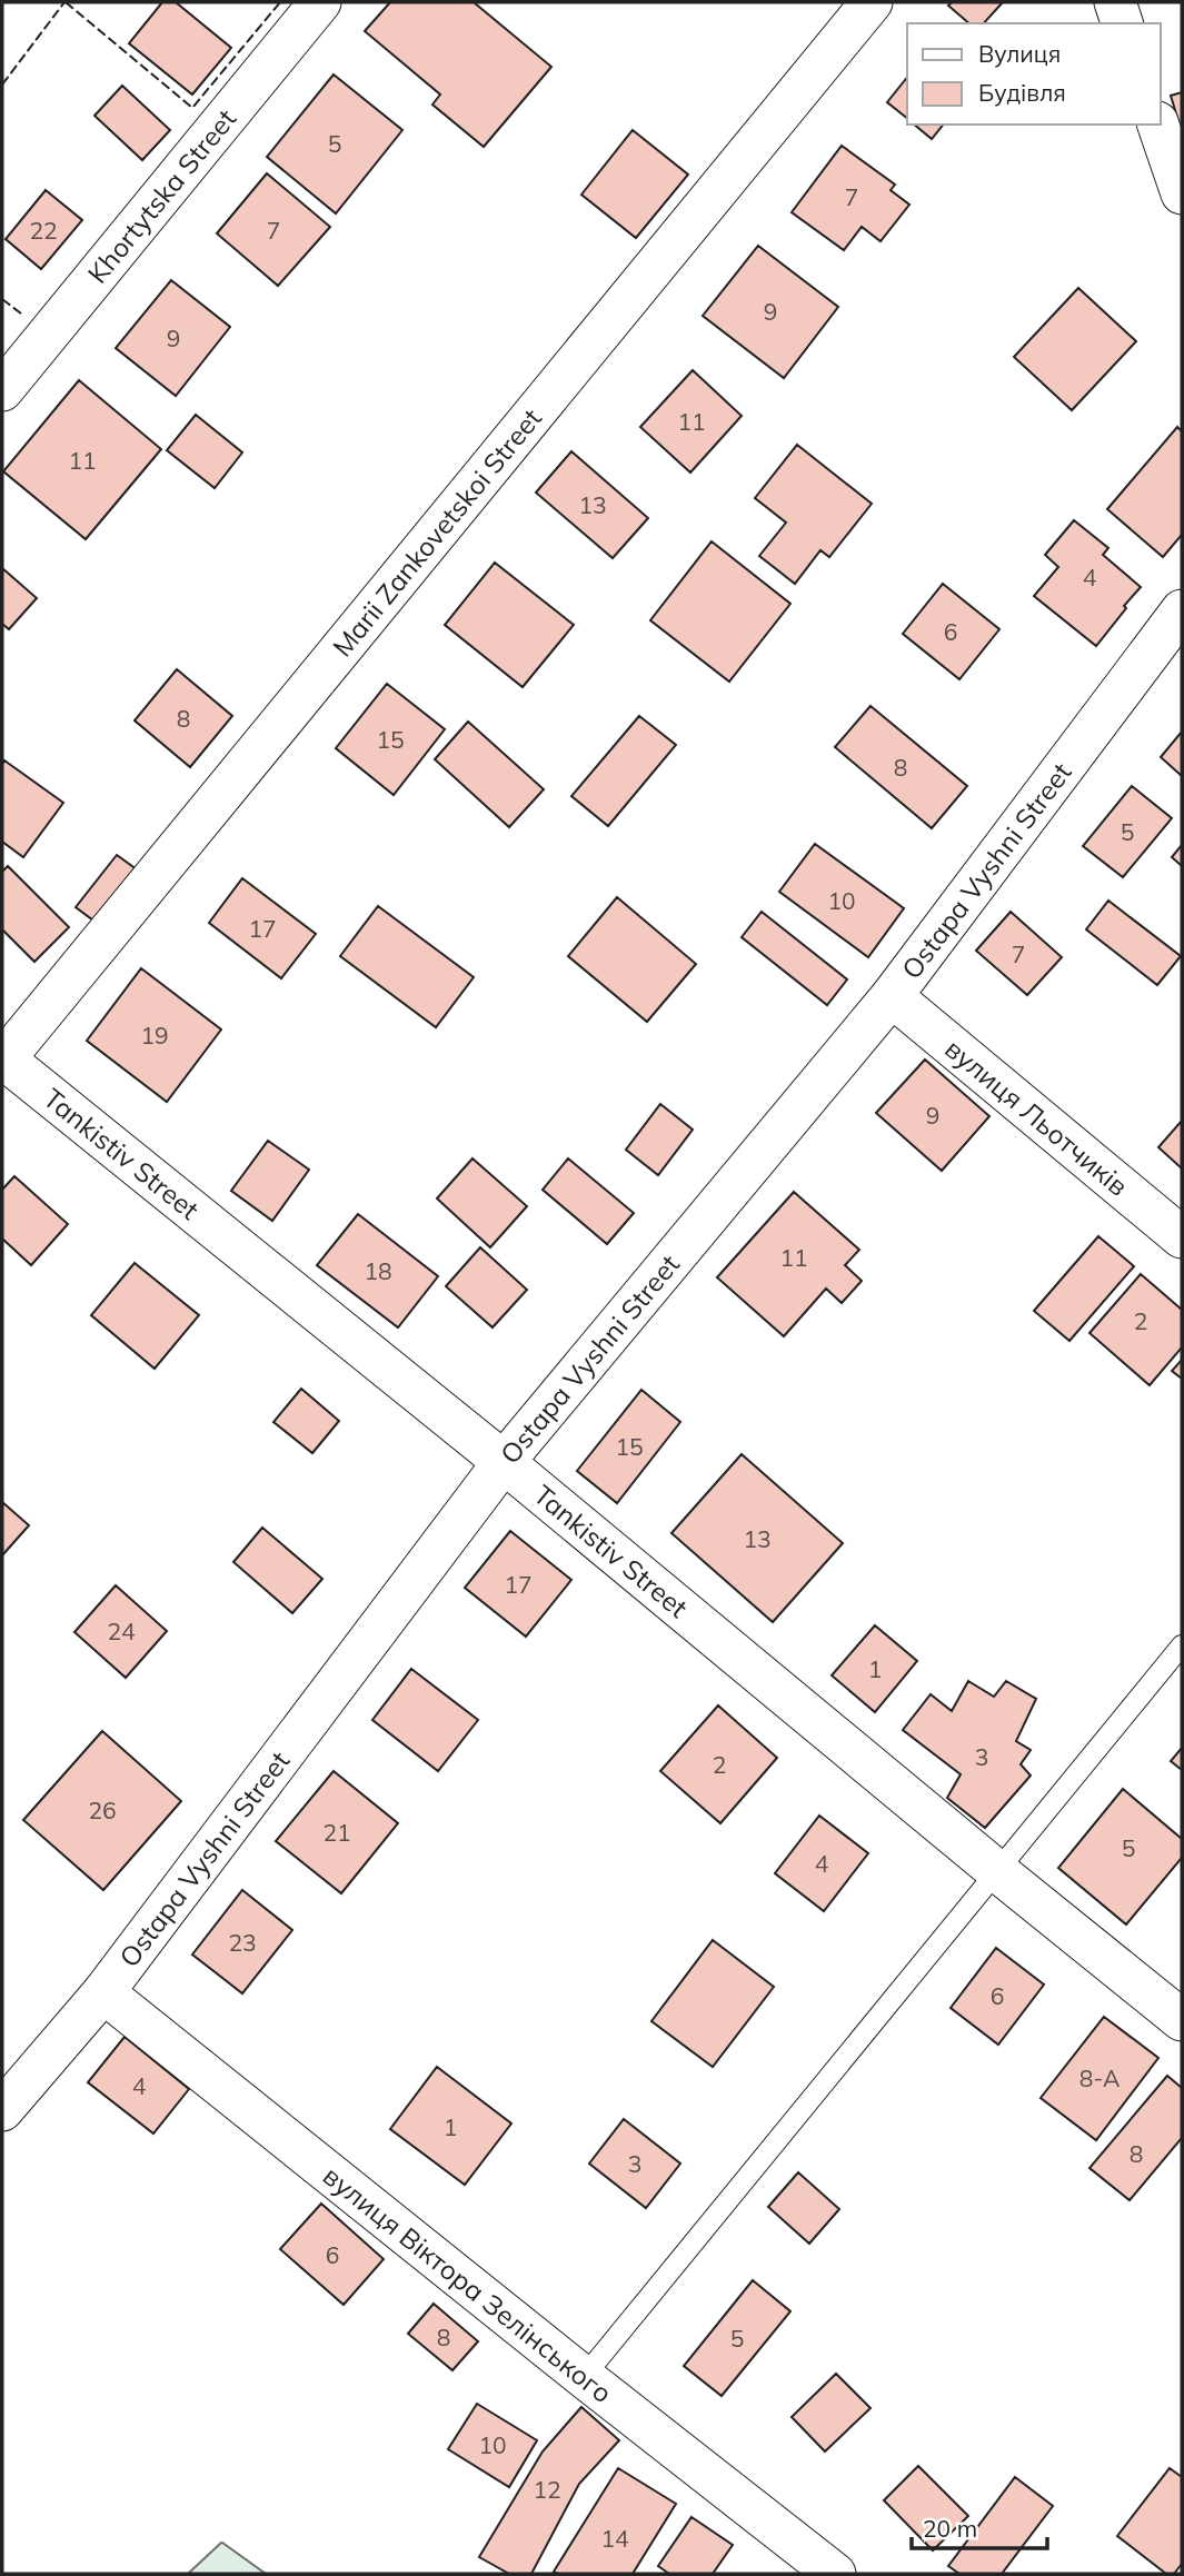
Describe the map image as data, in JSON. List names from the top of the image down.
{
  "streets": {
    "street": [
      "Khortytska Street",
      "Marii Zankovetskoi Street",
      "Ostapa Vyshni Street",
      "вулиця Льотчиків",
      "Tankistiv Street",
      "вулиця Віктора Зелінського"
    ]
  },
  "crossings": [
    ["Marii Zankovetskoi Street", "Tankistiv Street"],
    ["Ostapa Vyshni Street", "вулиця Льотчиків"],
    ["Ostapa Vyshni Street", "Tankistiv Street"],
    ["Ostapa Vyshni Street", "вулиця Віктора Зелінського"]
  ],
  "house_numbers": [
    "5",
    "7",
    "22",
    "7",
    "9",
    "9",
    "11",
    "11",
    "13",
    "4",
    "6",
    "8",
    "15",
    "8",
    "5",
    "10",
    "17",
    "7",
    "19",
    "9",
    "11",
    "18",
    "2",
    "15",
    "13",
    "17",
    "24",
    "1",
    "3",
    "2",
    "26",
    "21",
    "5",
    "4",
    "23",
    "6",
    "8-А",
    "4",
    "1",
    "8",
    "3",
    "6",
    "8",
    "5",
    "10",
    "12",
    "14"
  ],
  "legend": ["Вулиця", "Будівля"],
  "scale_bar": "20 m"
}
